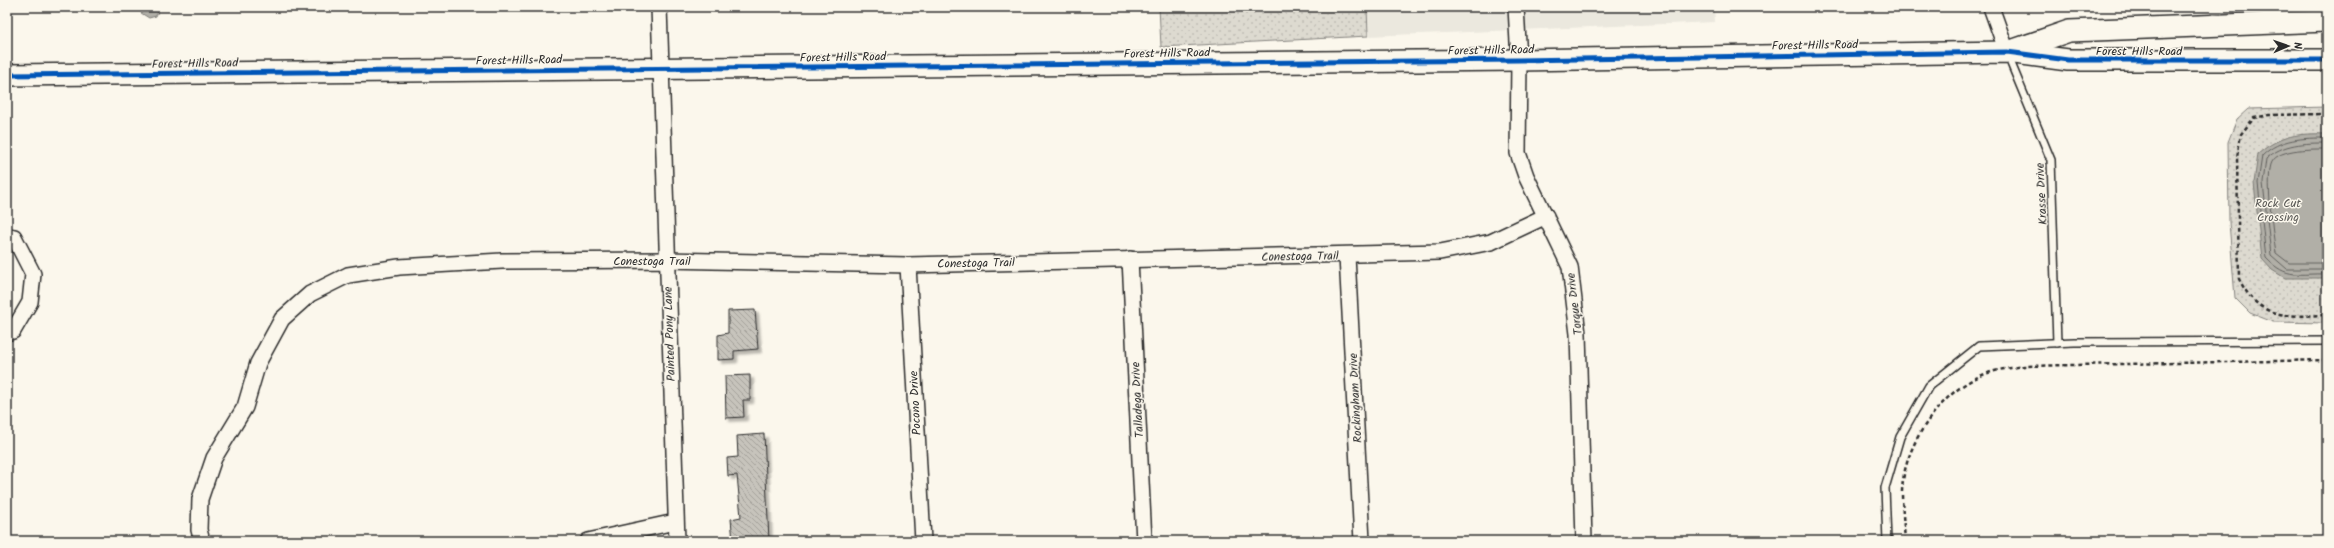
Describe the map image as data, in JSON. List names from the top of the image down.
{
  "streets": {
    "street": [
      "Forest Hills Road",
      "Conestoga Trail",
      "Torque Drive",
      "Painted Pony Lane",
      "Rockingham Drive",
      "Talladega Drive",
      "Pocono Drive"
    ],
    "lane": ["Krasse Drive"]
  },
  "crossings": [
    ["Forest Hills Road", "Krasse Drive"],
    ["Forest Hills Road", "Torque Drive"],
    ["Forest Hills Road", "Painted Pony Lane"],
    ["Conestoga Trail", "Torque Drive"],
    ["Conestoga Trail", "Painted Pony Lane"],
    ["Conestoga Trail", "Rockingham Drive"],
    ["Conestoga Trail", "Talladega Drive"],
    ["Conestoga Trail", "Pocono Drive"]
  ],
  "parks": ["Rock Cut Crossing"],
  "north": "right"
}
